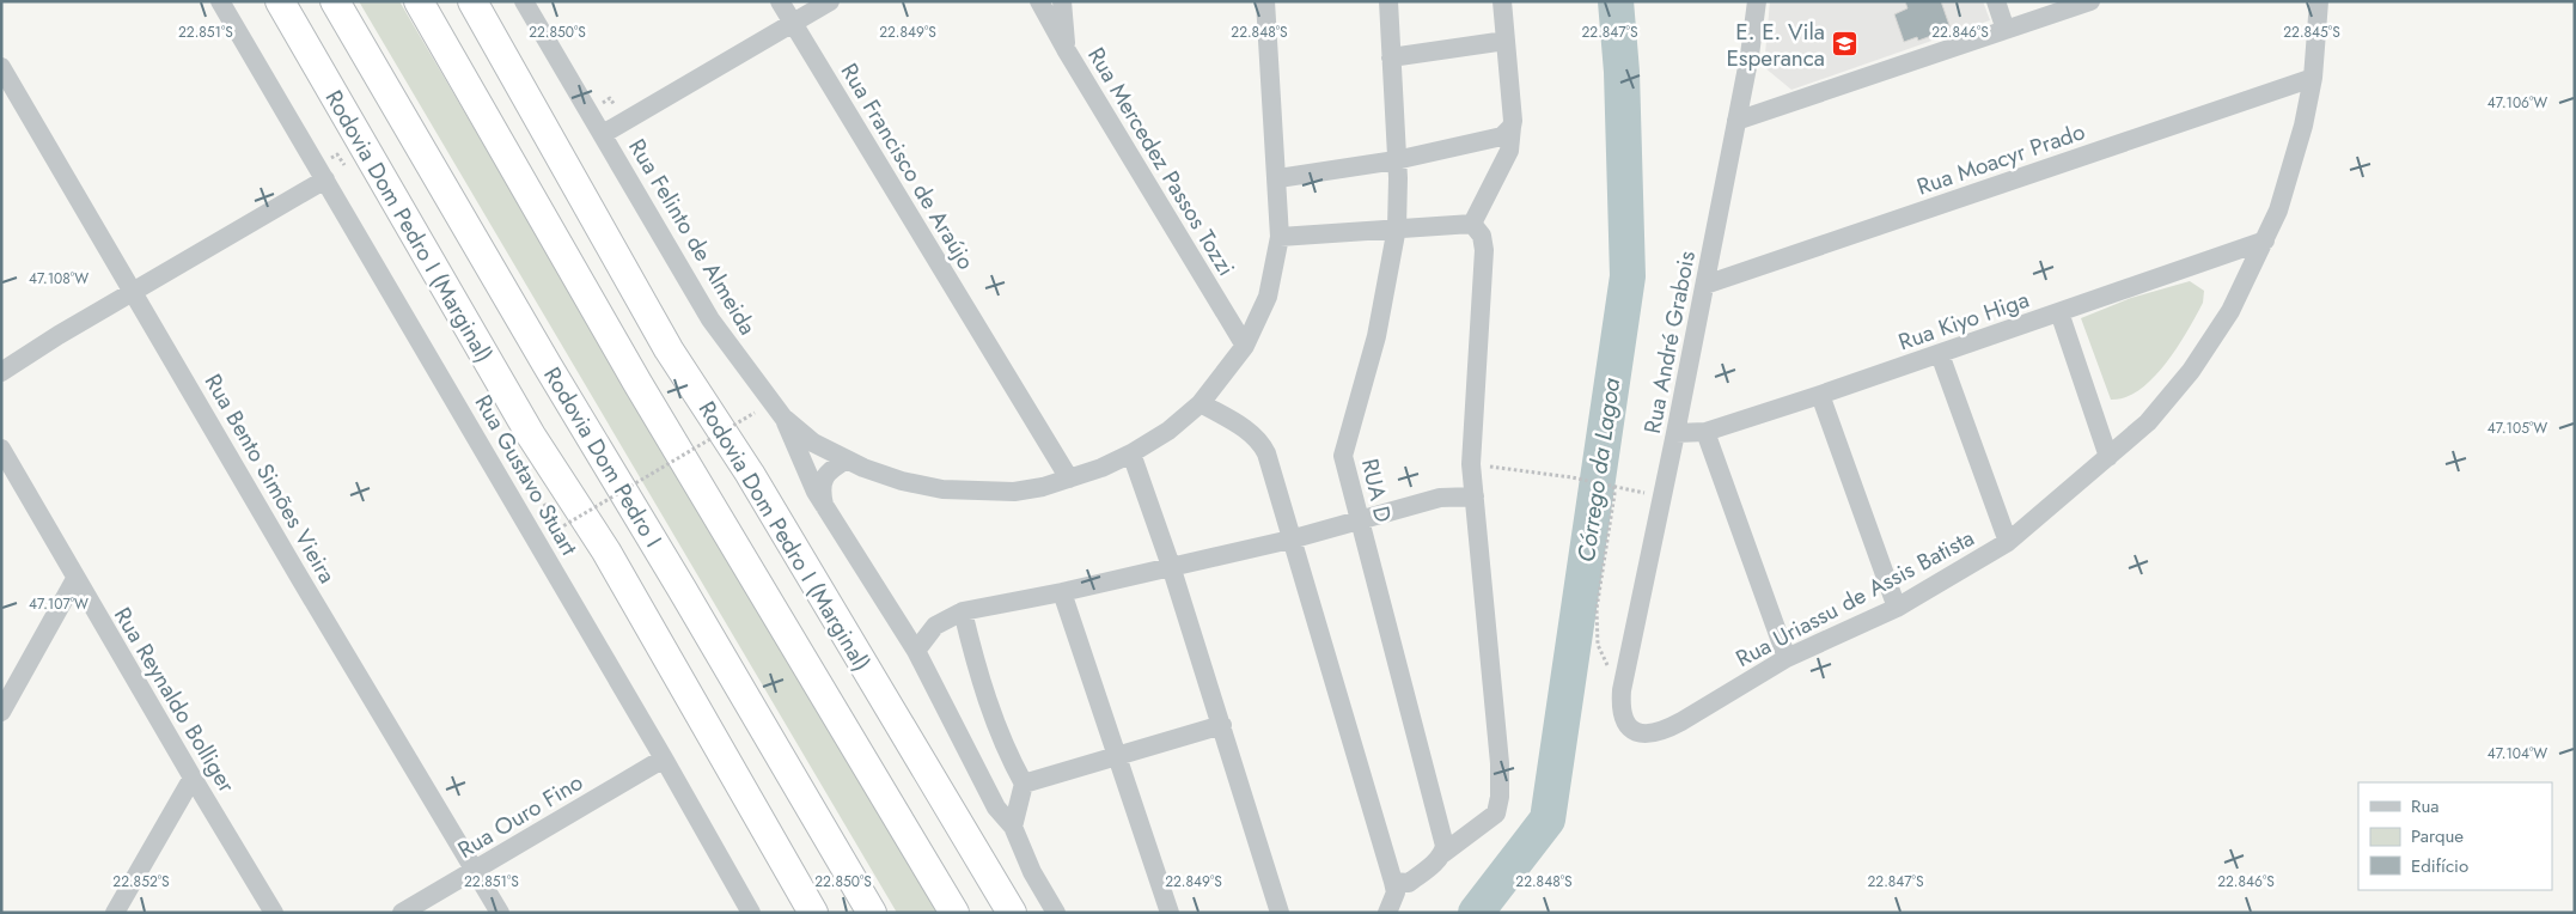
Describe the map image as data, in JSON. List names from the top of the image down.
{
  "streets": {
    "highway": ["Rodovia Dom Pedro I (Marginal)", "Rodovia Dom Pedro I"],
    "street": [
      "Rua Moacyr Prado",
      "Rua Mercedez Passos Tozzi",
      "Rua Francisco de Araújo",
      "Rua Felinto de Almeida",
      "Rua Kiyo Higa",
      "Rua André Grabois",
      "Rua Gustavo Stuart",
      "Rua Bento Simões Vieira",
      "RUA D",
      "Rua Uriassu de Assis Batista",
      "Rua Reynaldo Bolliger",
      "Rua Ouro Fino"
    ]
  },
  "crossings": [
    ["Rua Moacyr Prado", "Rua André Grabois"],
    ["Rua Moacyr Prado", "Rua Uriassu de Assis Batista"],
    ["Rua Mercedez Passos Tozzi", "Rua Felinto de Almeida"],
    ["Rua Francisco de Araújo", "Rua Felinto de Almeida"],
    ["Rua Kiyo Higa", "Rua André Grabois"],
    ["Rua Kiyo Higa", "Rua Uriassu de Assis Batista"],
    ["Rua André Grabois", "Rua Uriassu de Assis Batista"],
    ["Rua Gustavo Stuart", "Rua Ouro Fino"],
    ["Rua Bento Simões Vieira", "Rua Ouro Fino"]
  ],
  "water": ["Córrego da Lagoa"],
  "places": {
    "school or university": ["E. E. Vila Esperanca"]
  },
  "legend": ["Rua", "Parque", "Edifício"],
  "coordinates": [
    "22.851°S",
    "22.850°S",
    "22.849°S",
    "22.848°S",
    "22.847°S",
    "22.846°S",
    "22.845°S",
    "47.106°W",
    "47.108°W",
    "47.105°W",
    "47.107°W",
    "47.104°W",
    "22.852°S"
  ]
}
